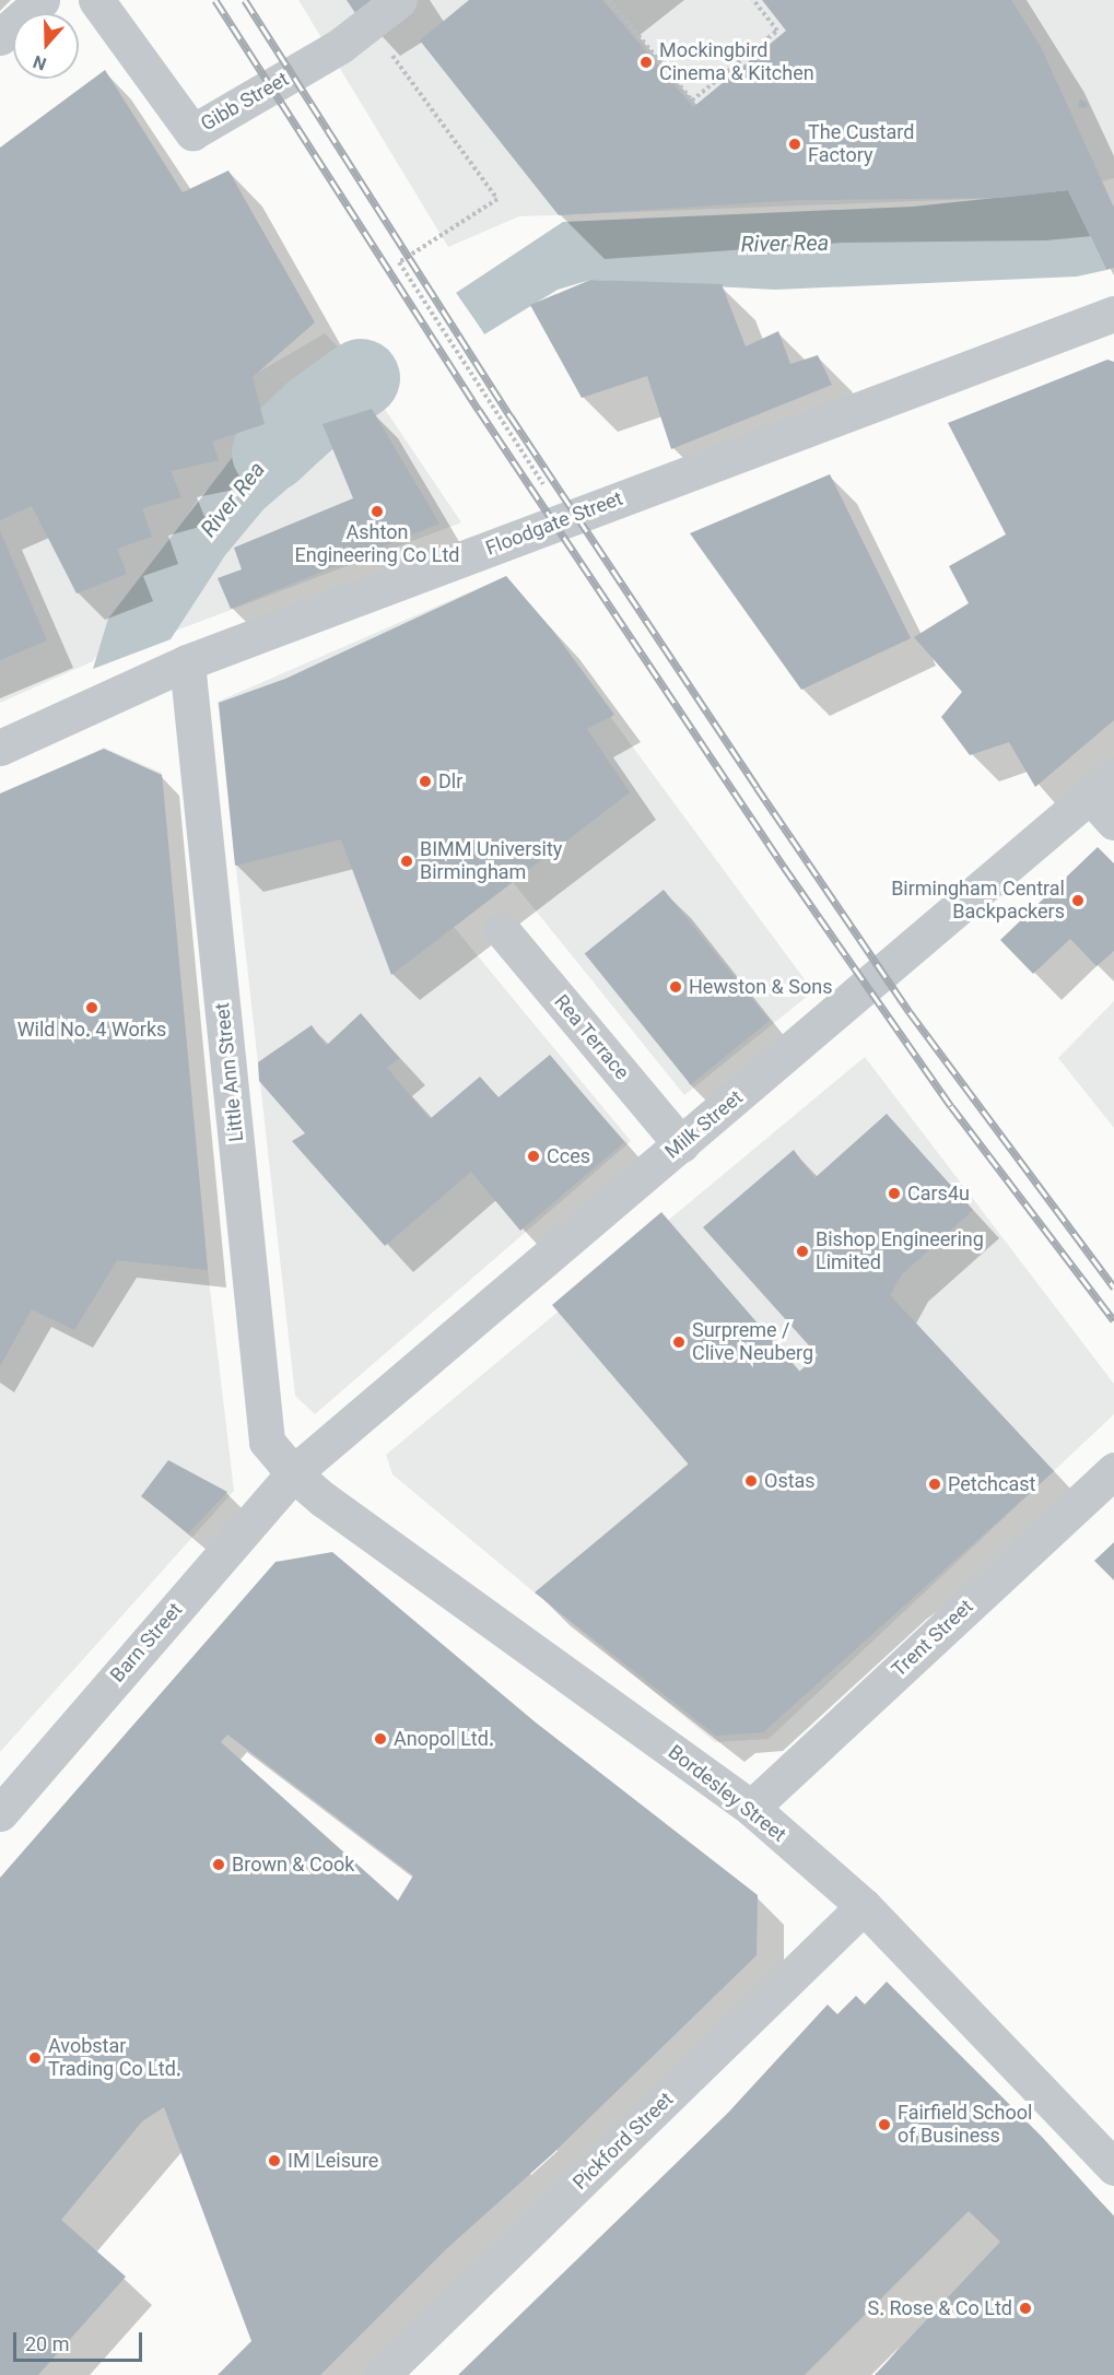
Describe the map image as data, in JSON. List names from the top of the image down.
{
  "streets": {
    "street": [
      "Gibb Street",
      "Floodgate Street",
      "Rea Terrace",
      "Little Ann Street",
      "Milk Street",
      "Trent Street",
      "Barn Street",
      "Bordesley Street",
      "Pickford Street"
    ]
  },
  "crossings": [
    ["Floodgate Street", "Little Ann Street"],
    ["Rea Terrace", "Milk Street"],
    ["Little Ann Street", "Milk Street"],
    ["Little Ann Street", "Barn Street"],
    ["Little Ann Street", "Bordesley Street"],
    ["Milk Street", "Barn Street"],
    ["Milk Street", "Bordesley Street"],
    ["Trent Street", "Bordesley Street"],
    ["Barn Street", "Bordesley Street"],
    ["Bordesley Street", "Pickford Street"]
  ],
  "water": ["River Rea"],
  "places": [
    "Mockingbird Cinema & Kitchen",
    "The Custard Factory",
    "Ashton Engineering Co Ltd",
    "Dlr",
    "BIMM University Birmingham",
    "Birmingham Central Backpackers",
    "Hewston & Sons",
    "Wild No. 4 Works",
    "Cces",
    "Cars4u",
    "Bishop Engineering Limited",
    "Surpreme / Clive Neuberg",
    "Ostas",
    "Petchcast",
    "Anopol Ltd.",
    "Brown & Cook",
    "Avobstar Trading Co Ltd.",
    "Fairfield School of Business",
    "IM Leisure",
    "S. Rose & Co Ltd"
  ],
  "scale_bar": "20 m",
  "north": "bottom"
}
